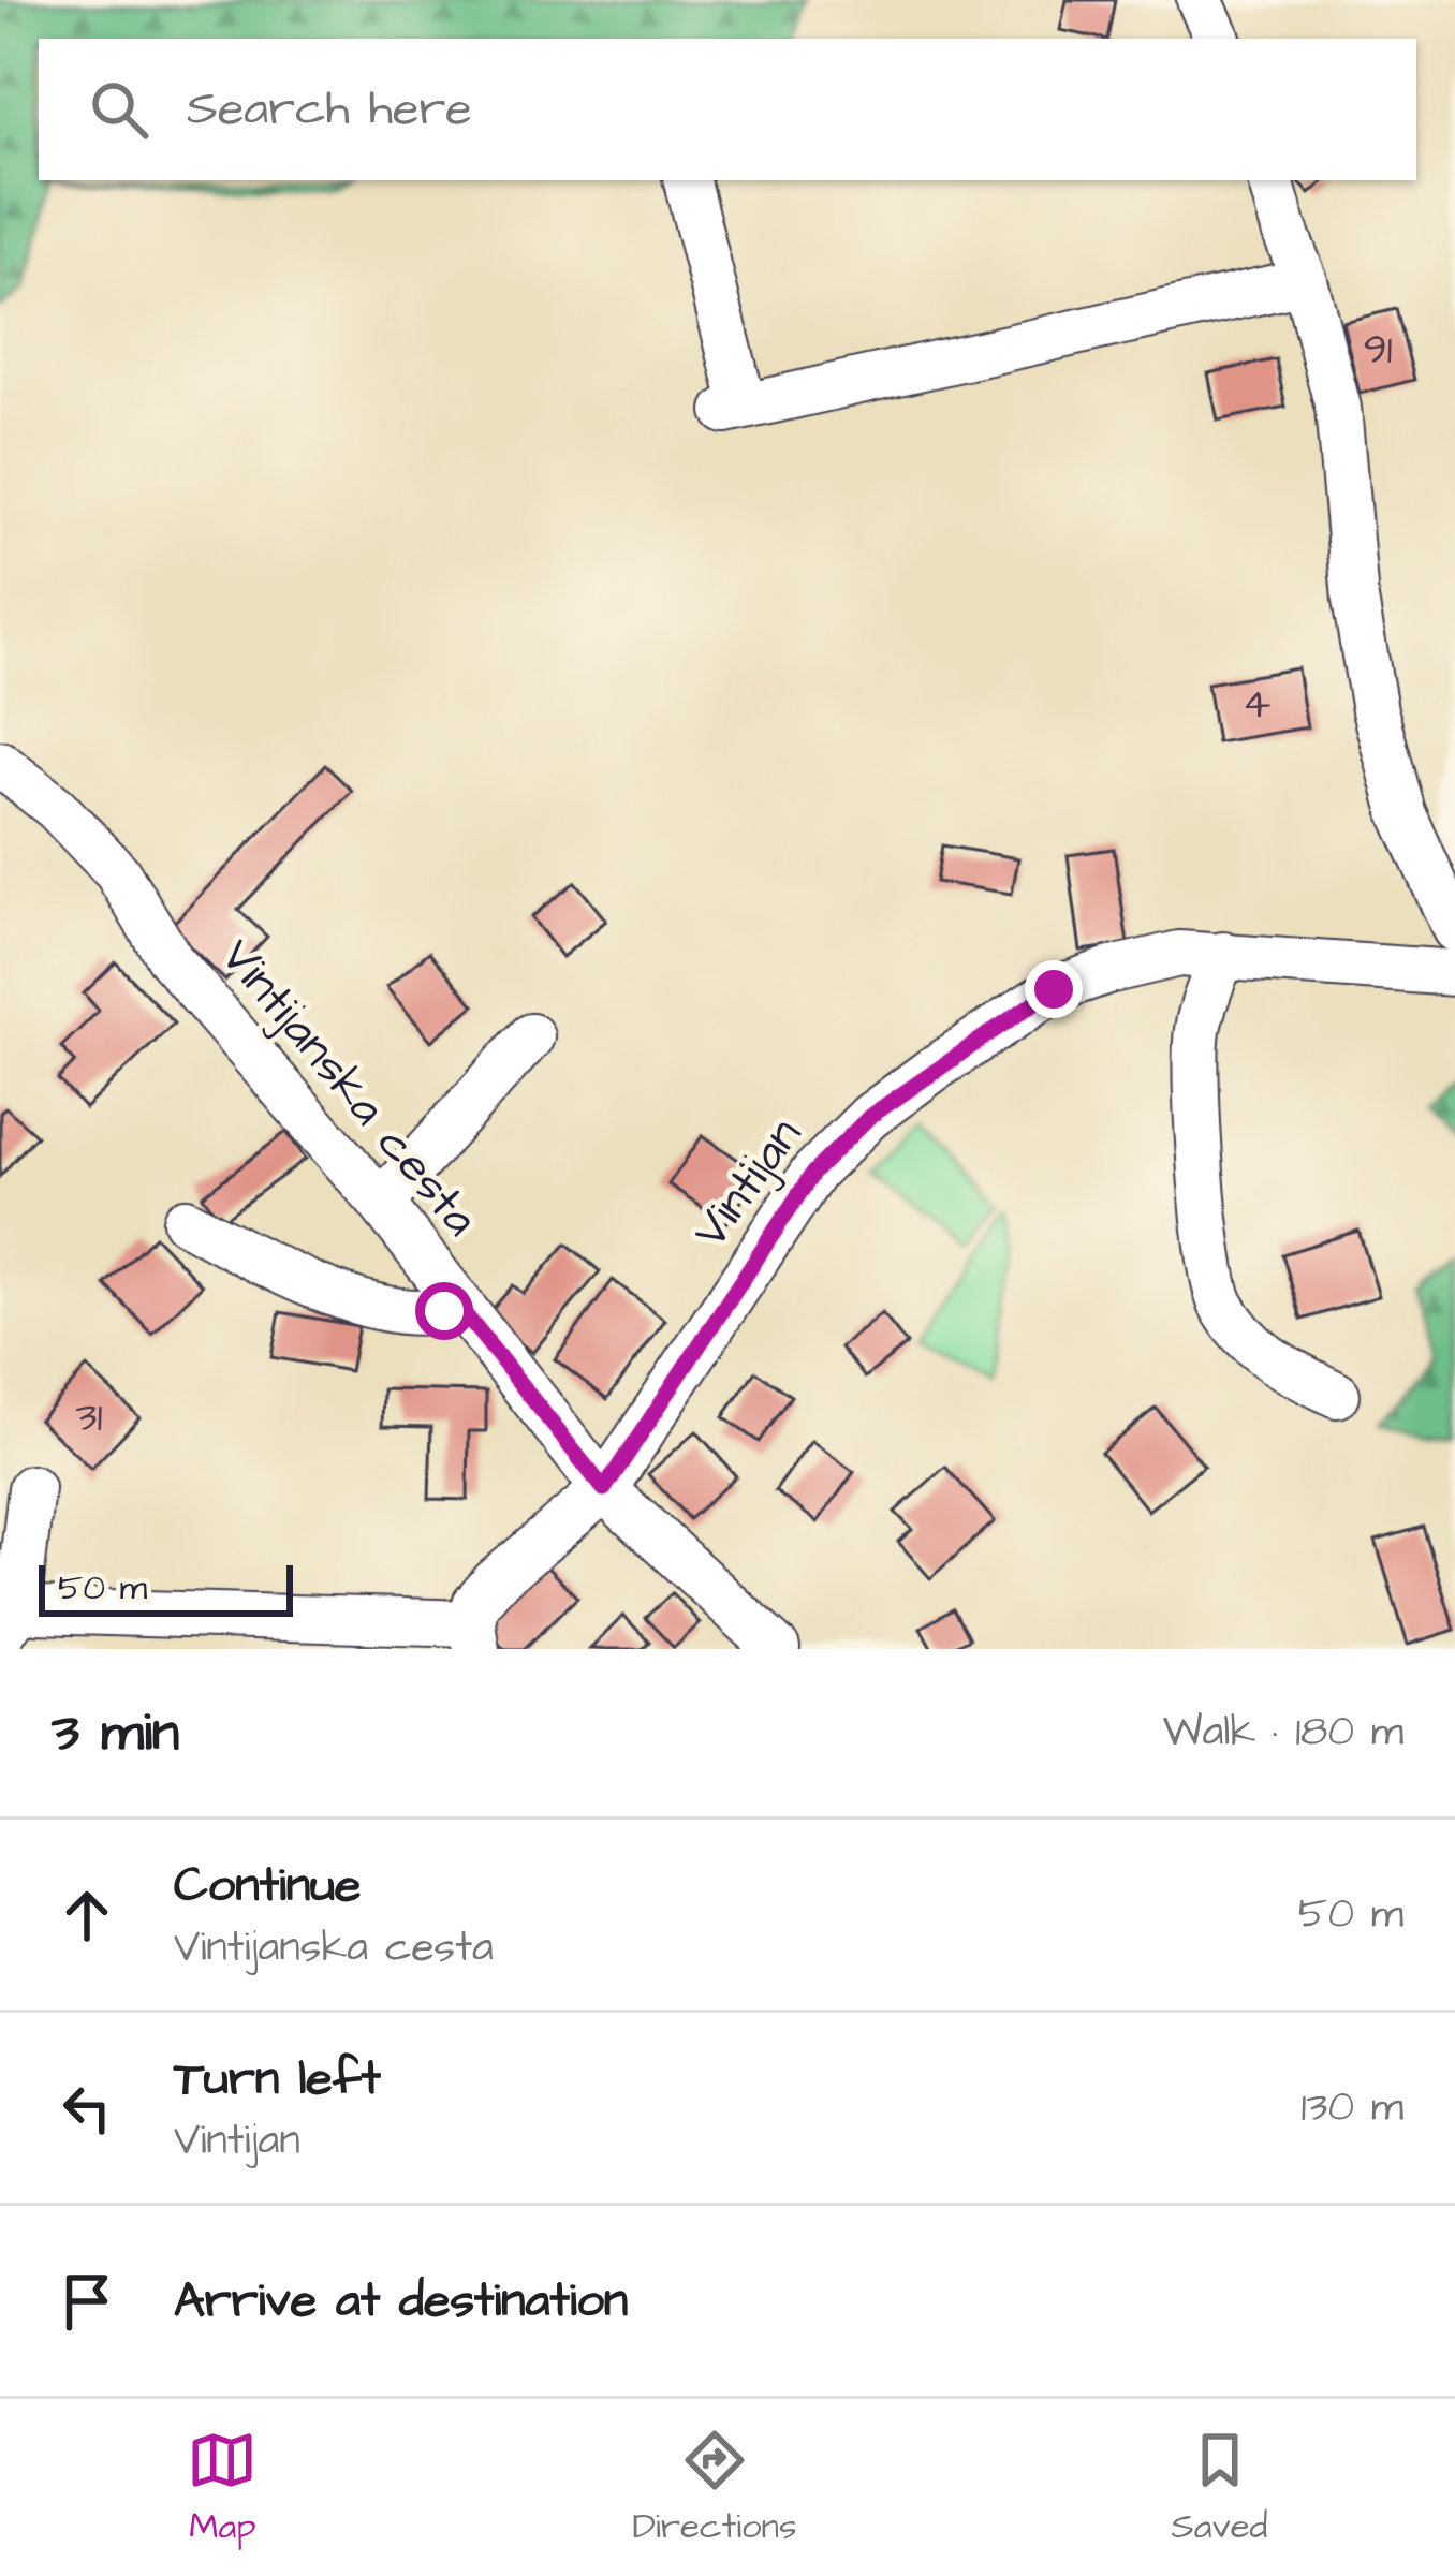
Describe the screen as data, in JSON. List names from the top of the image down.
{
  "streets": {
    "street": ["Vintijanska cesta", "Vintijan"]
  },
  "crossings": [
    ["Vintijanska cesta", "Vintijan"]
  ],
  "house_numbers": ["91", "4", "31"],
  "scale_bar": "50 m",
  "page": {
    "search": "Search here",
    "scale": "50 m",
    "heading": ["3 min", "Walk · 180 m"],
    "list": [
      ["Continue", "Vintijanska cesta", "50 m"],
      ["Turn left", "Vintijan", "130 m"],
      "Arrive at destination"
    ],
    "nav": ["Map", "Directions", "Saved"]
  }
}
